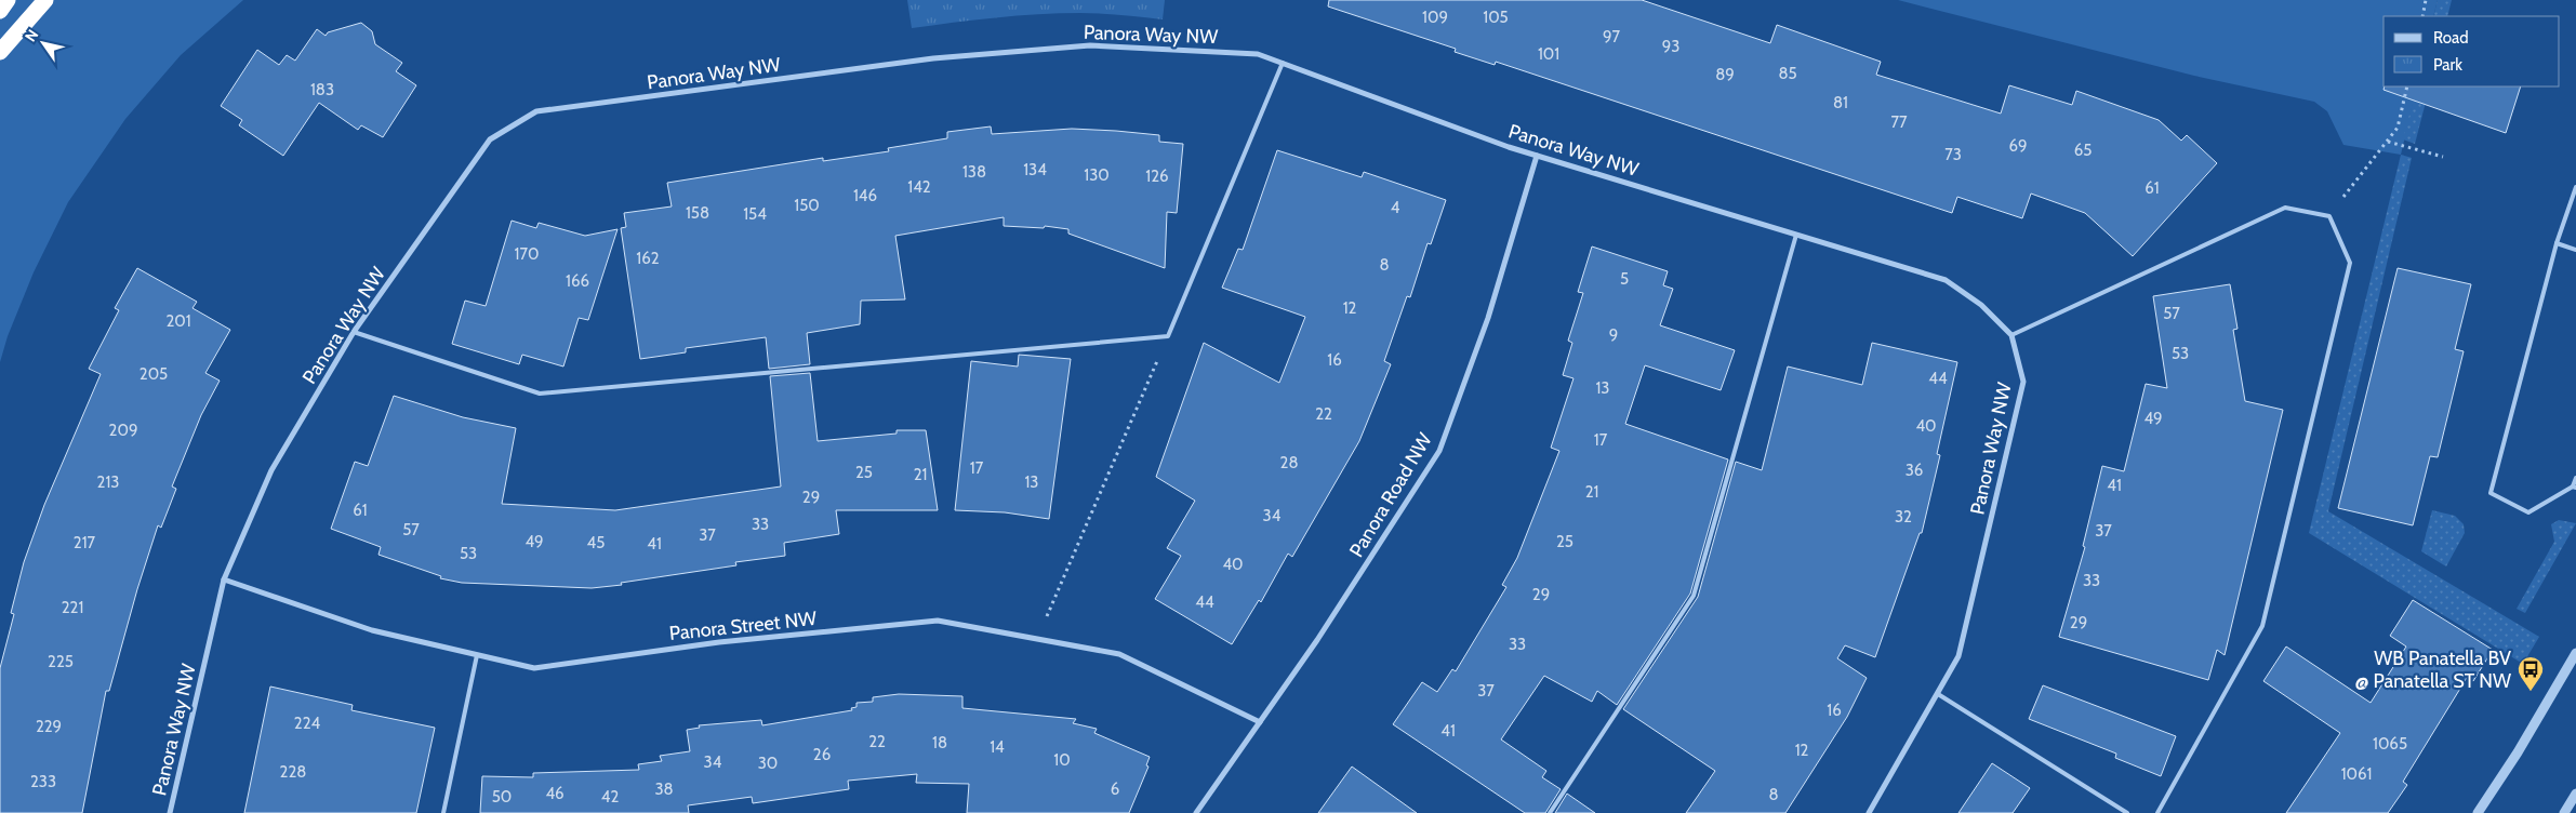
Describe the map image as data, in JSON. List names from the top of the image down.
{
  "streets": {
    "street": ["Panora Way NW", "Panora Road NW", "Panora Street NW"]
  },
  "crossings": [
    ["Panora Way NW", "Panora Road NW"],
    ["Panora Way NW", "Panora Street NW"],
    ["Panora Road NW", "Panora Street NW"]
  ],
  "places": {
    "bus stop": ["WB Panatella BV @ Panatella ST NW"]
  },
  "house_numbers": [
    "109",
    "105",
    "97",
    "93",
    "101",
    "85",
    "89",
    "183",
    "81",
    "77",
    "69",
    "65",
    "73",
    "134",
    "138",
    "130",
    "126",
    "142",
    "61",
    "146",
    "150",
    "4",
    "158",
    "154",
    "170",
    "162",
    "8",
    "5",
    "166",
    "12",
    "57",
    "201",
    "9",
    "53",
    "16",
    "205",
    "44",
    "13",
    "22",
    "49",
    "40",
    "209",
    "17",
    "28",
    "17",
    "36",
    "25",
    "21",
    "213",
    "13",
    "41",
    "21",
    "29",
    "61",
    "34",
    "32",
    "33",
    "57",
    "37",
    "37",
    "49",
    "25",
    "217",
    "45",
    "41",
    "53",
    "40",
    "33",
    "29",
    "44",
    "221",
    "29",
    "33",
    "225",
    "37",
    "16",
    "224",
    "229",
    "41",
    "22",
    "18",
    "1065",
    "14",
    "12",
    "26",
    "10",
    "34",
    "30",
    "228",
    "1061",
    "233",
    "38",
    "6",
    "46",
    "8",
    "50",
    "42"
  ],
  "legend": ["Road", "Park"],
  "north": "top left"
}
